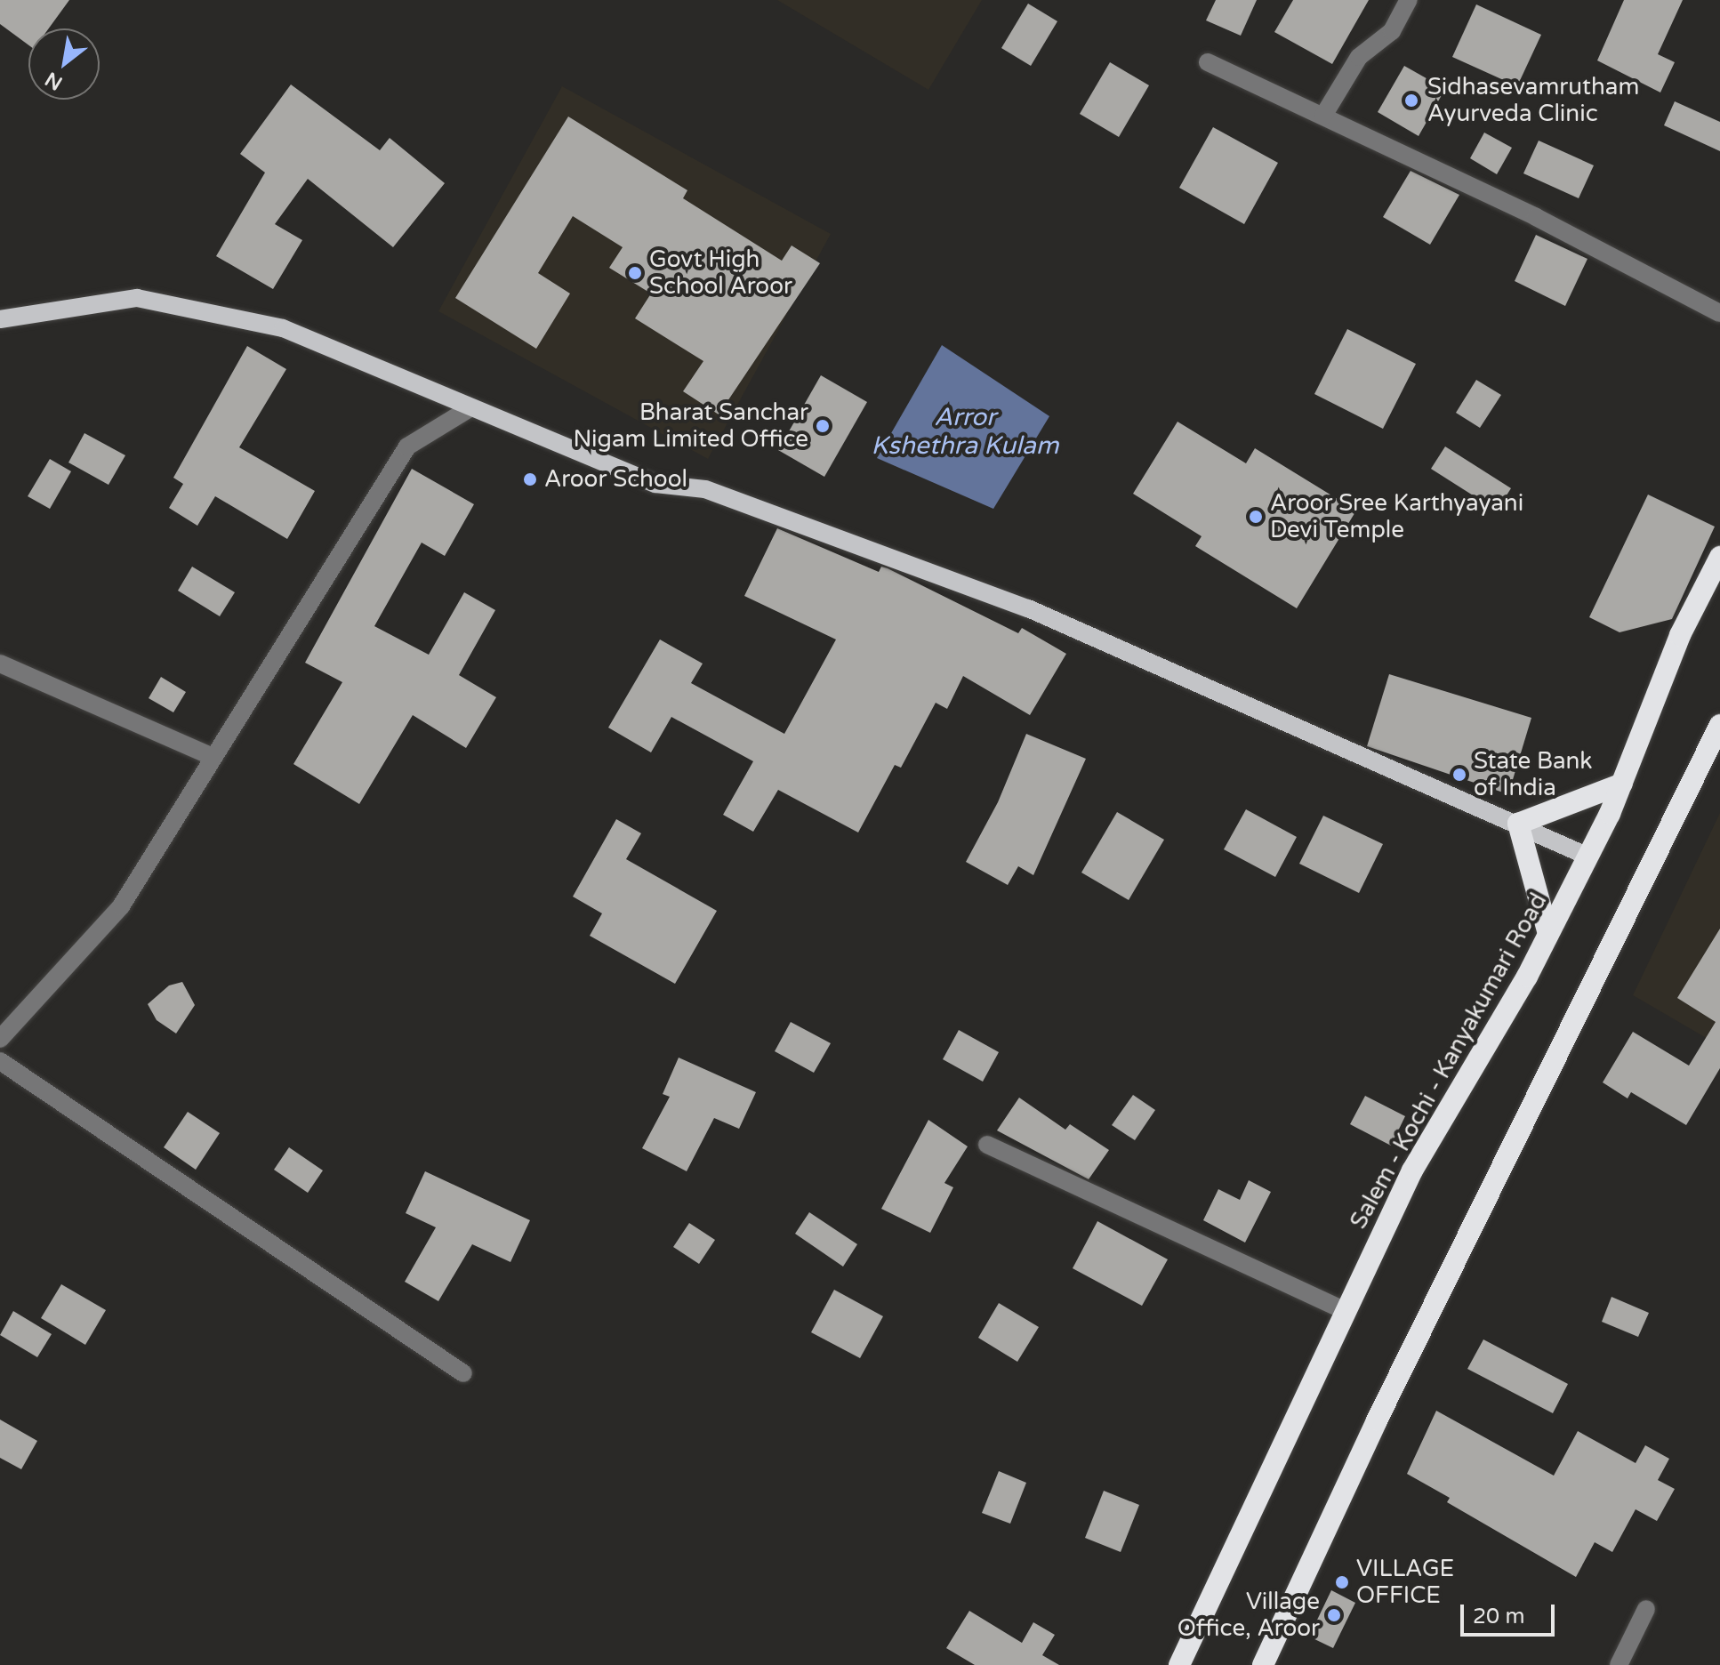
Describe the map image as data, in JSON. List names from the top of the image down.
{
  "streets": {
    "highway": ["Salem - Kochi - Kanyakumari Road"]
  },
  "water": ["Arror Kshethra Kulam"],
  "places": [
    "Sidhasevamrutham Ayurveda Clinic",
    "Govt High School Aroor",
    "Bharat Sanchar Nigam Limited Office",
    "Aroor School",
    "Aroor Sree Karthyayani Devi Temple",
    "State Bank of India",
    "VILLAGE OFFICE",
    "Village Office, Aroor"
  ],
  "scale_bar": "20 m",
  "north": "bottom left"
}
